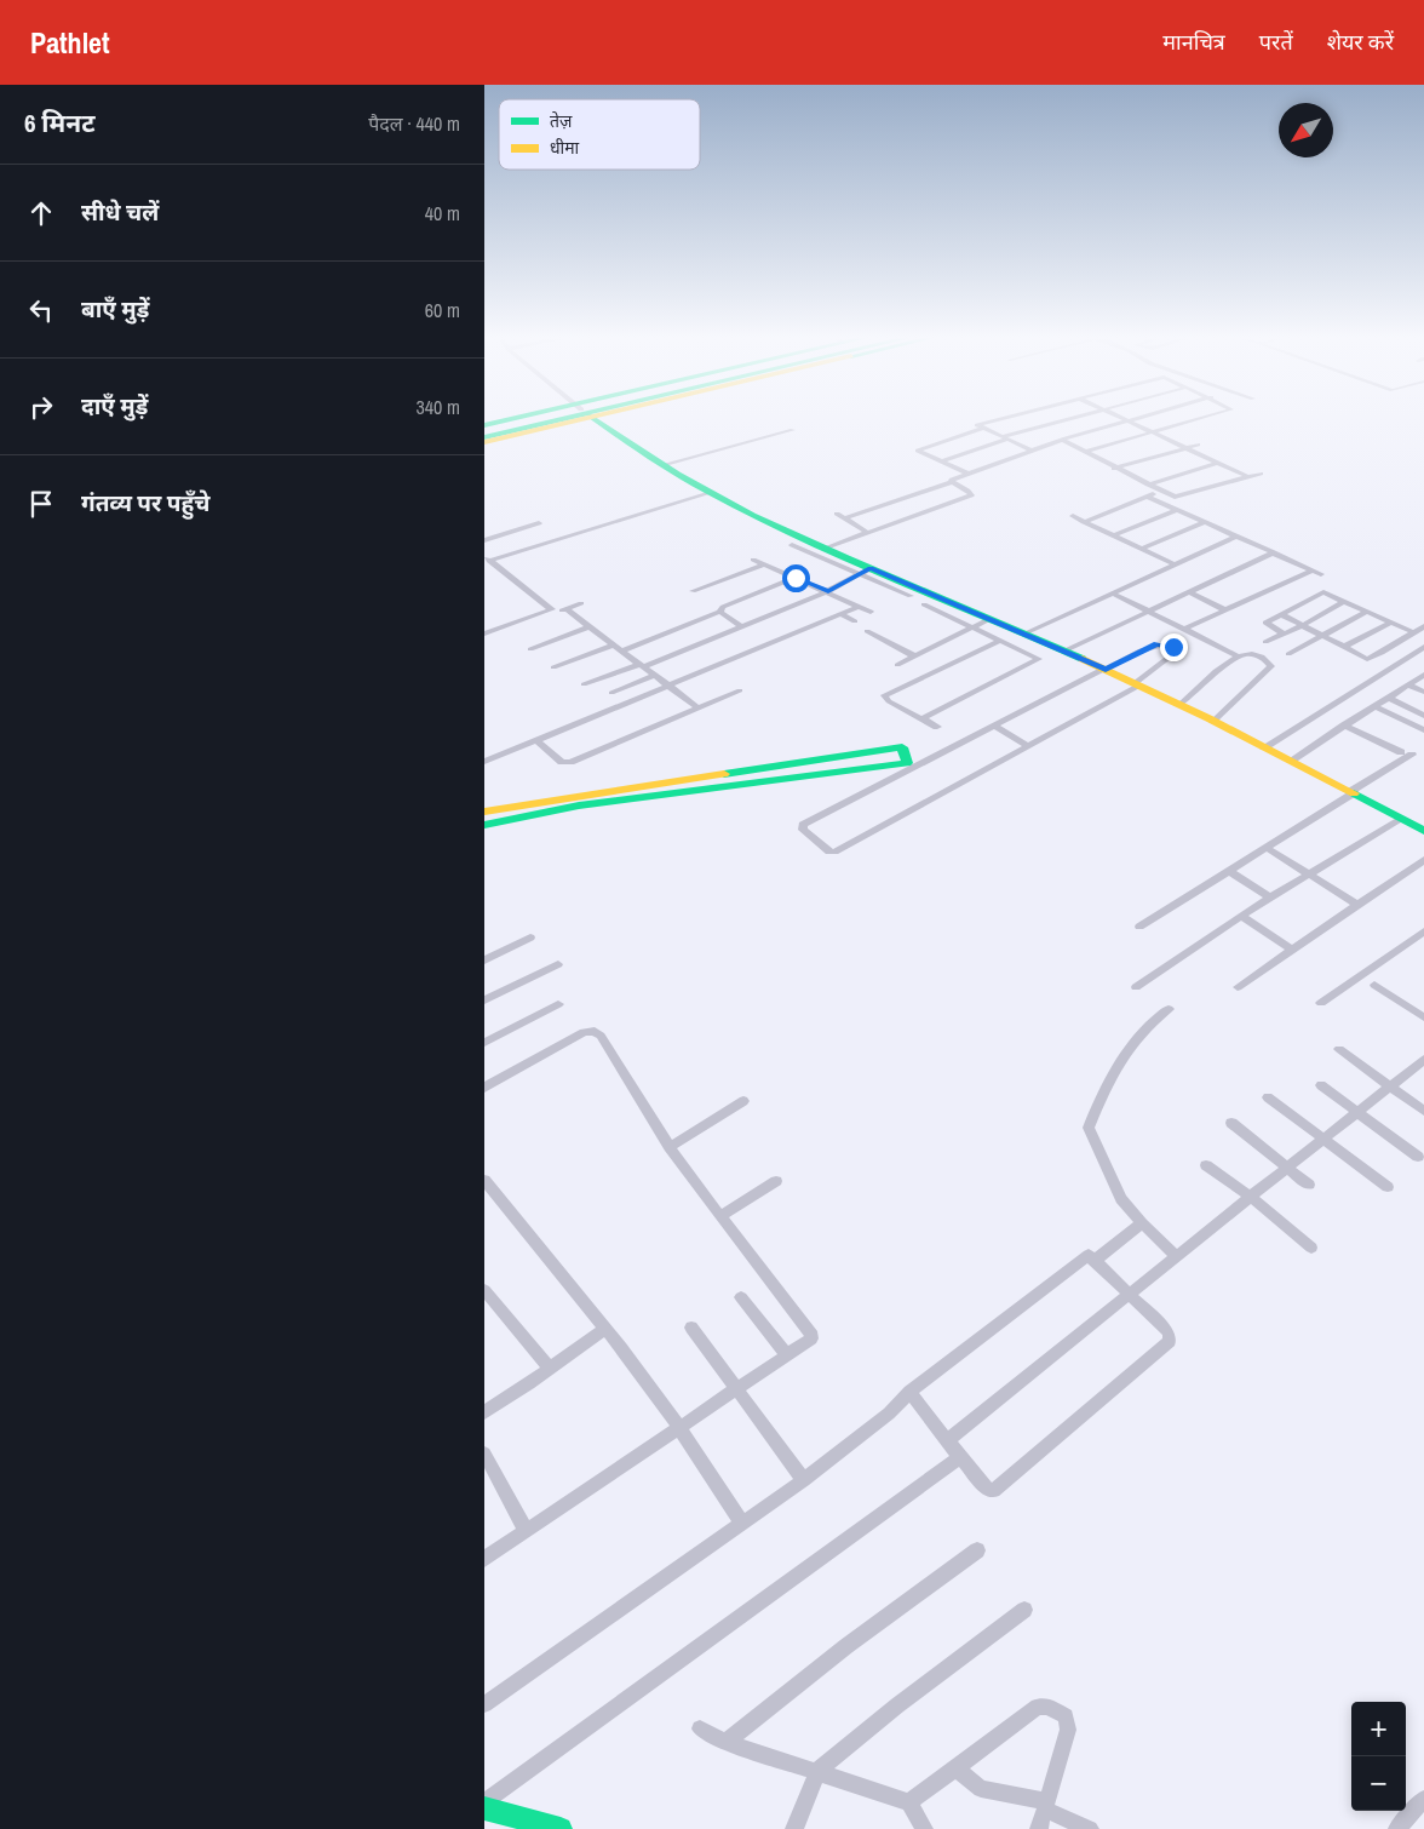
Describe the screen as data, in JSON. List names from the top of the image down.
{
  "legend": ["तेज़", "धीमा"],
  "north": "bottom left",
  "page": {
    "header": "Pathlet",
    "nav": ["मानचित्र", "परतें", "शेयर करें"],
    "heading": ["6 मिनट", "पैदल · 440 m"],
    "list": [
      ["सीधे चलें", "40 m"],
      ["बाएँ मुड़ें", "60 m"],
      ["दाएँ मुड़ें", "340 m"],
      "गंतव्य पर पहुँचे"
    ],
    "map_buttons": ["+", "−"]
  }
}
